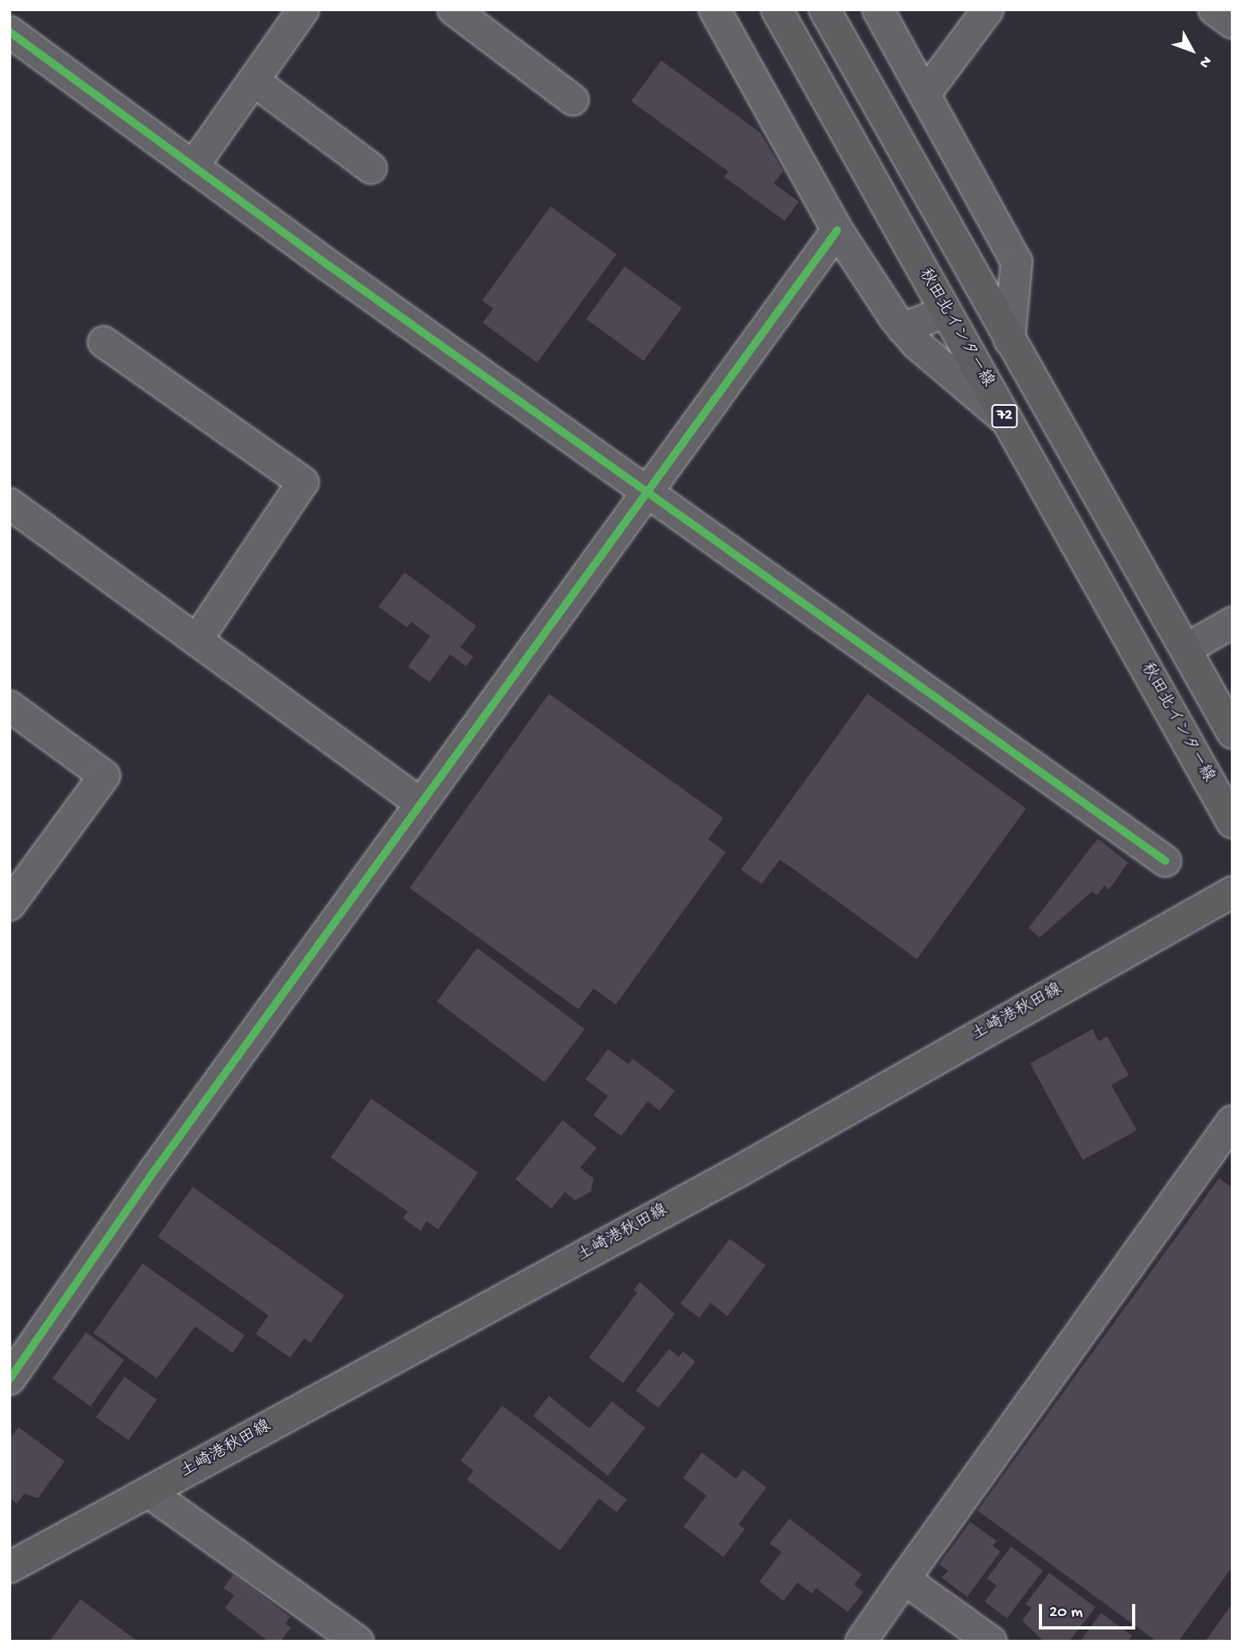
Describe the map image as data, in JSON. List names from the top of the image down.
{
  "streets": {
    "main road": ["秋田北インター線", "72", "土崎港秋田線"]
  },
  "scale_bar": "20 m",
  "north": "bottom right"
}
